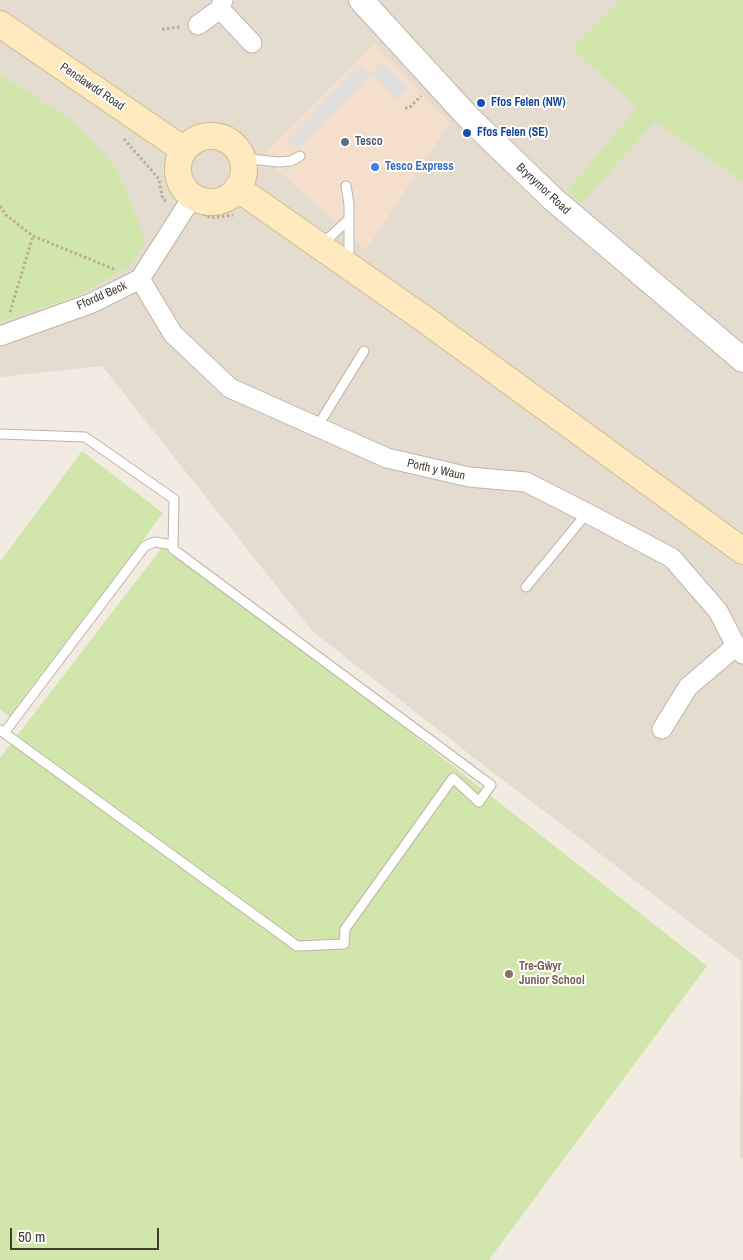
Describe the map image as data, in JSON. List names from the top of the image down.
{
  "streets": {
    "main road": ["Penclawdd Road"],
    "street": ["Brynymor Road", "Ffordd Beck", "Porth y Waun"]
  },
  "crossings": [
    ["Penclawdd Road", "Ffordd Beck"],
    ["Ffordd Beck", "Porth y Waun"]
  ],
  "places": [
    "Ffos Felen (NW)",
    "Ffos Felen (SE)",
    "Tesco",
    "Tesco Express",
    "Tre-Gŵyr Junior School"
  ],
  "scale_bar": "50 m"
}
